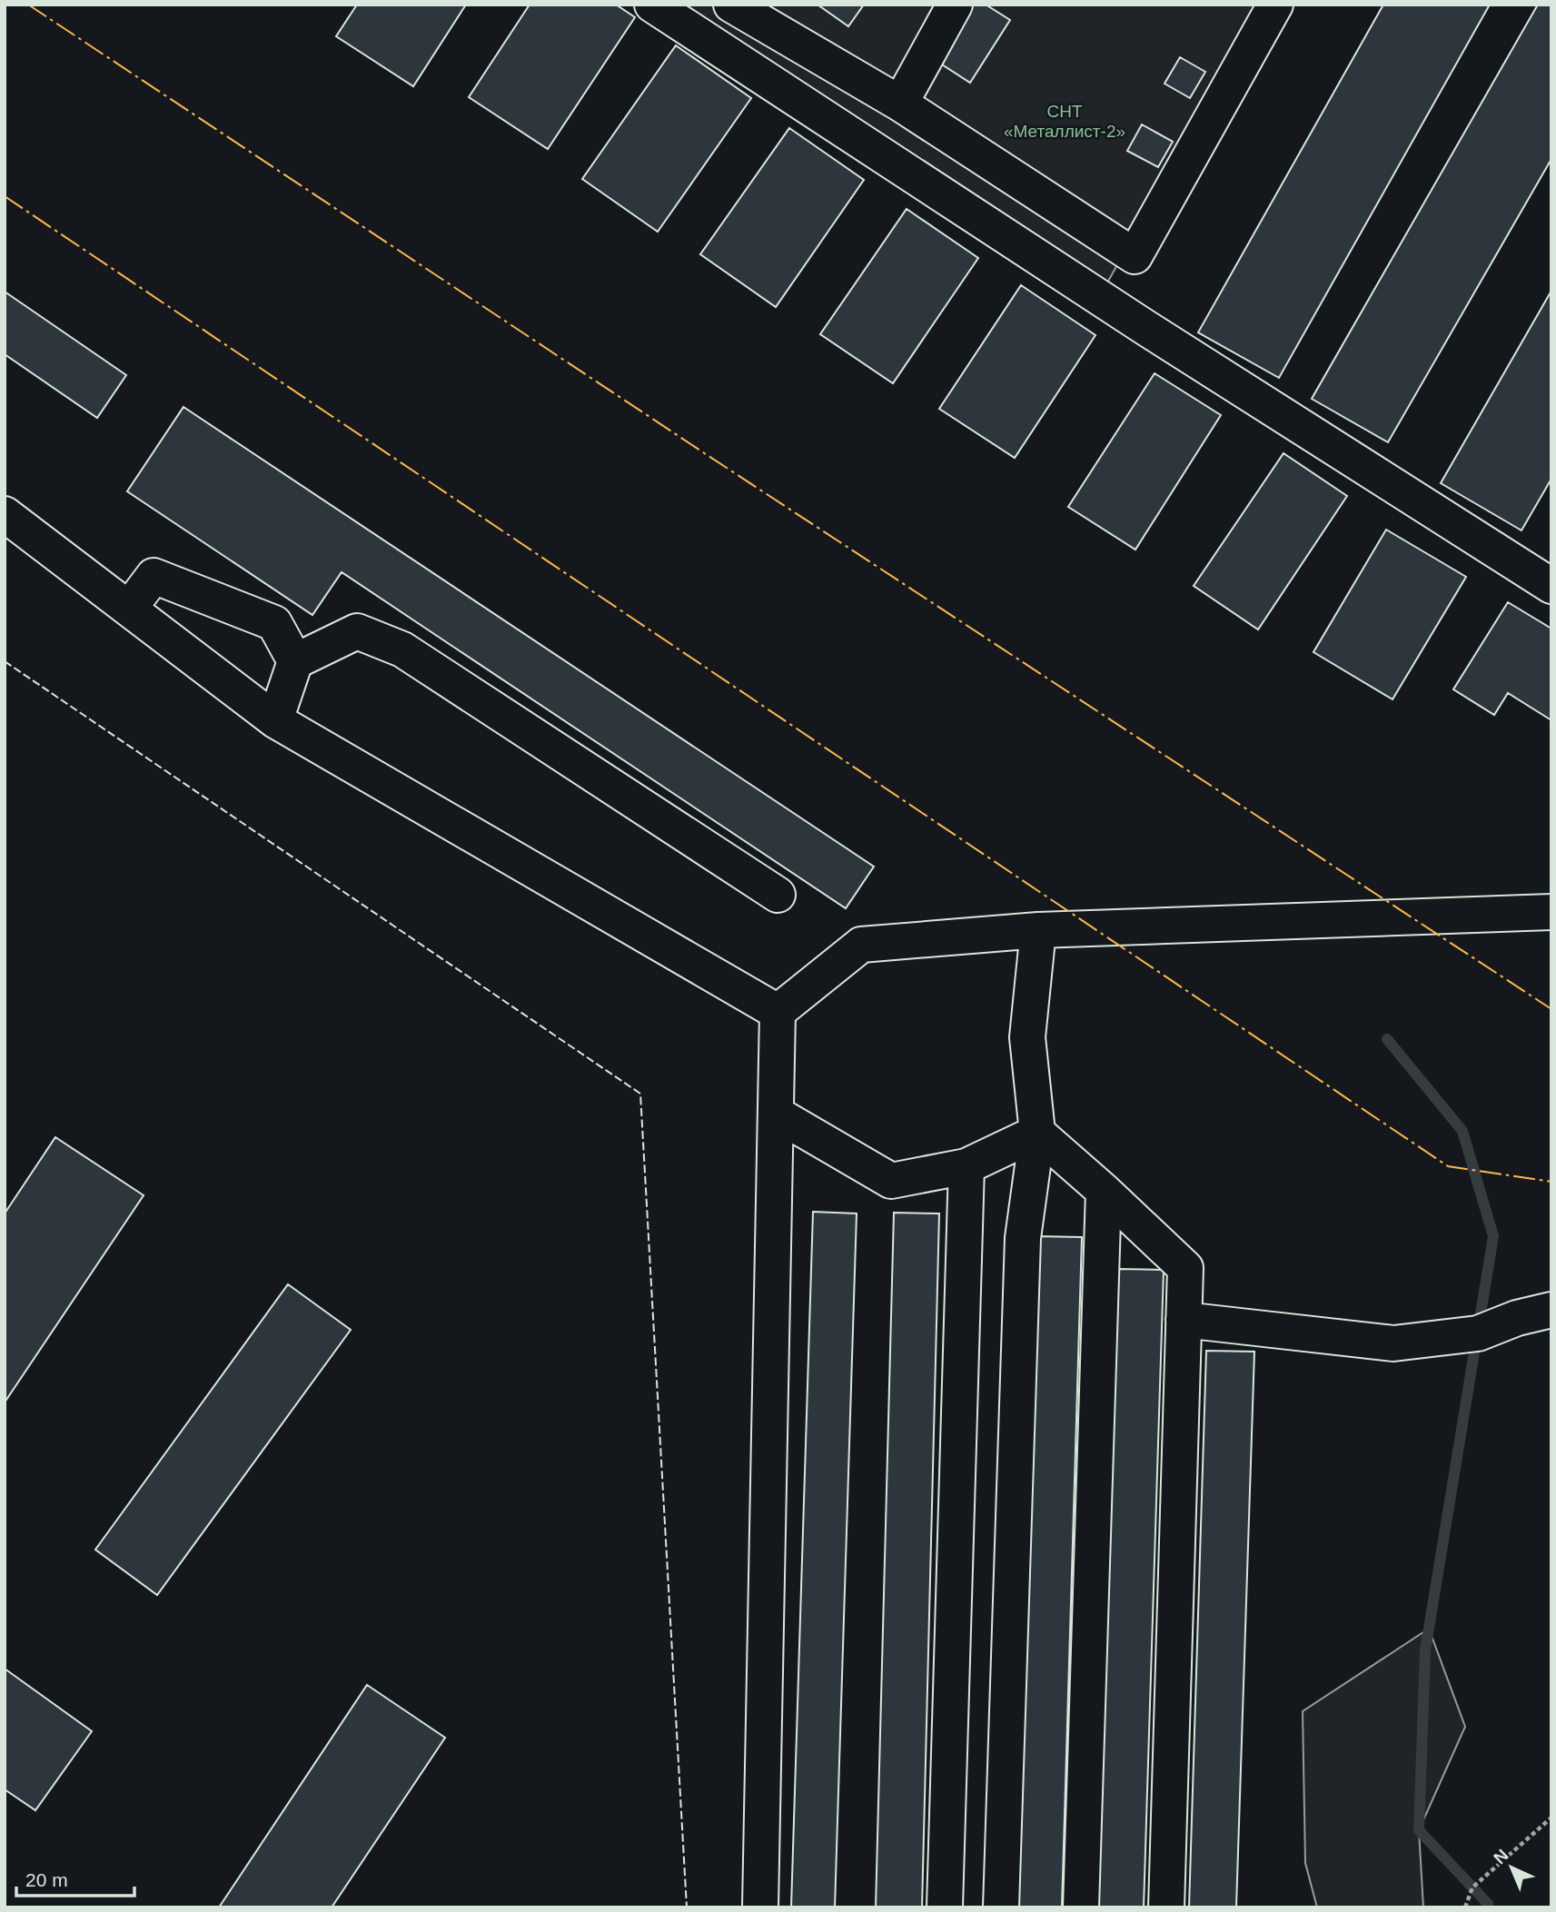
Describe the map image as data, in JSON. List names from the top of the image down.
{
  "parks": ["СНТ «Металлист-2»"],
  "scale_bar": "20 m",
  "north": "top left"
}
